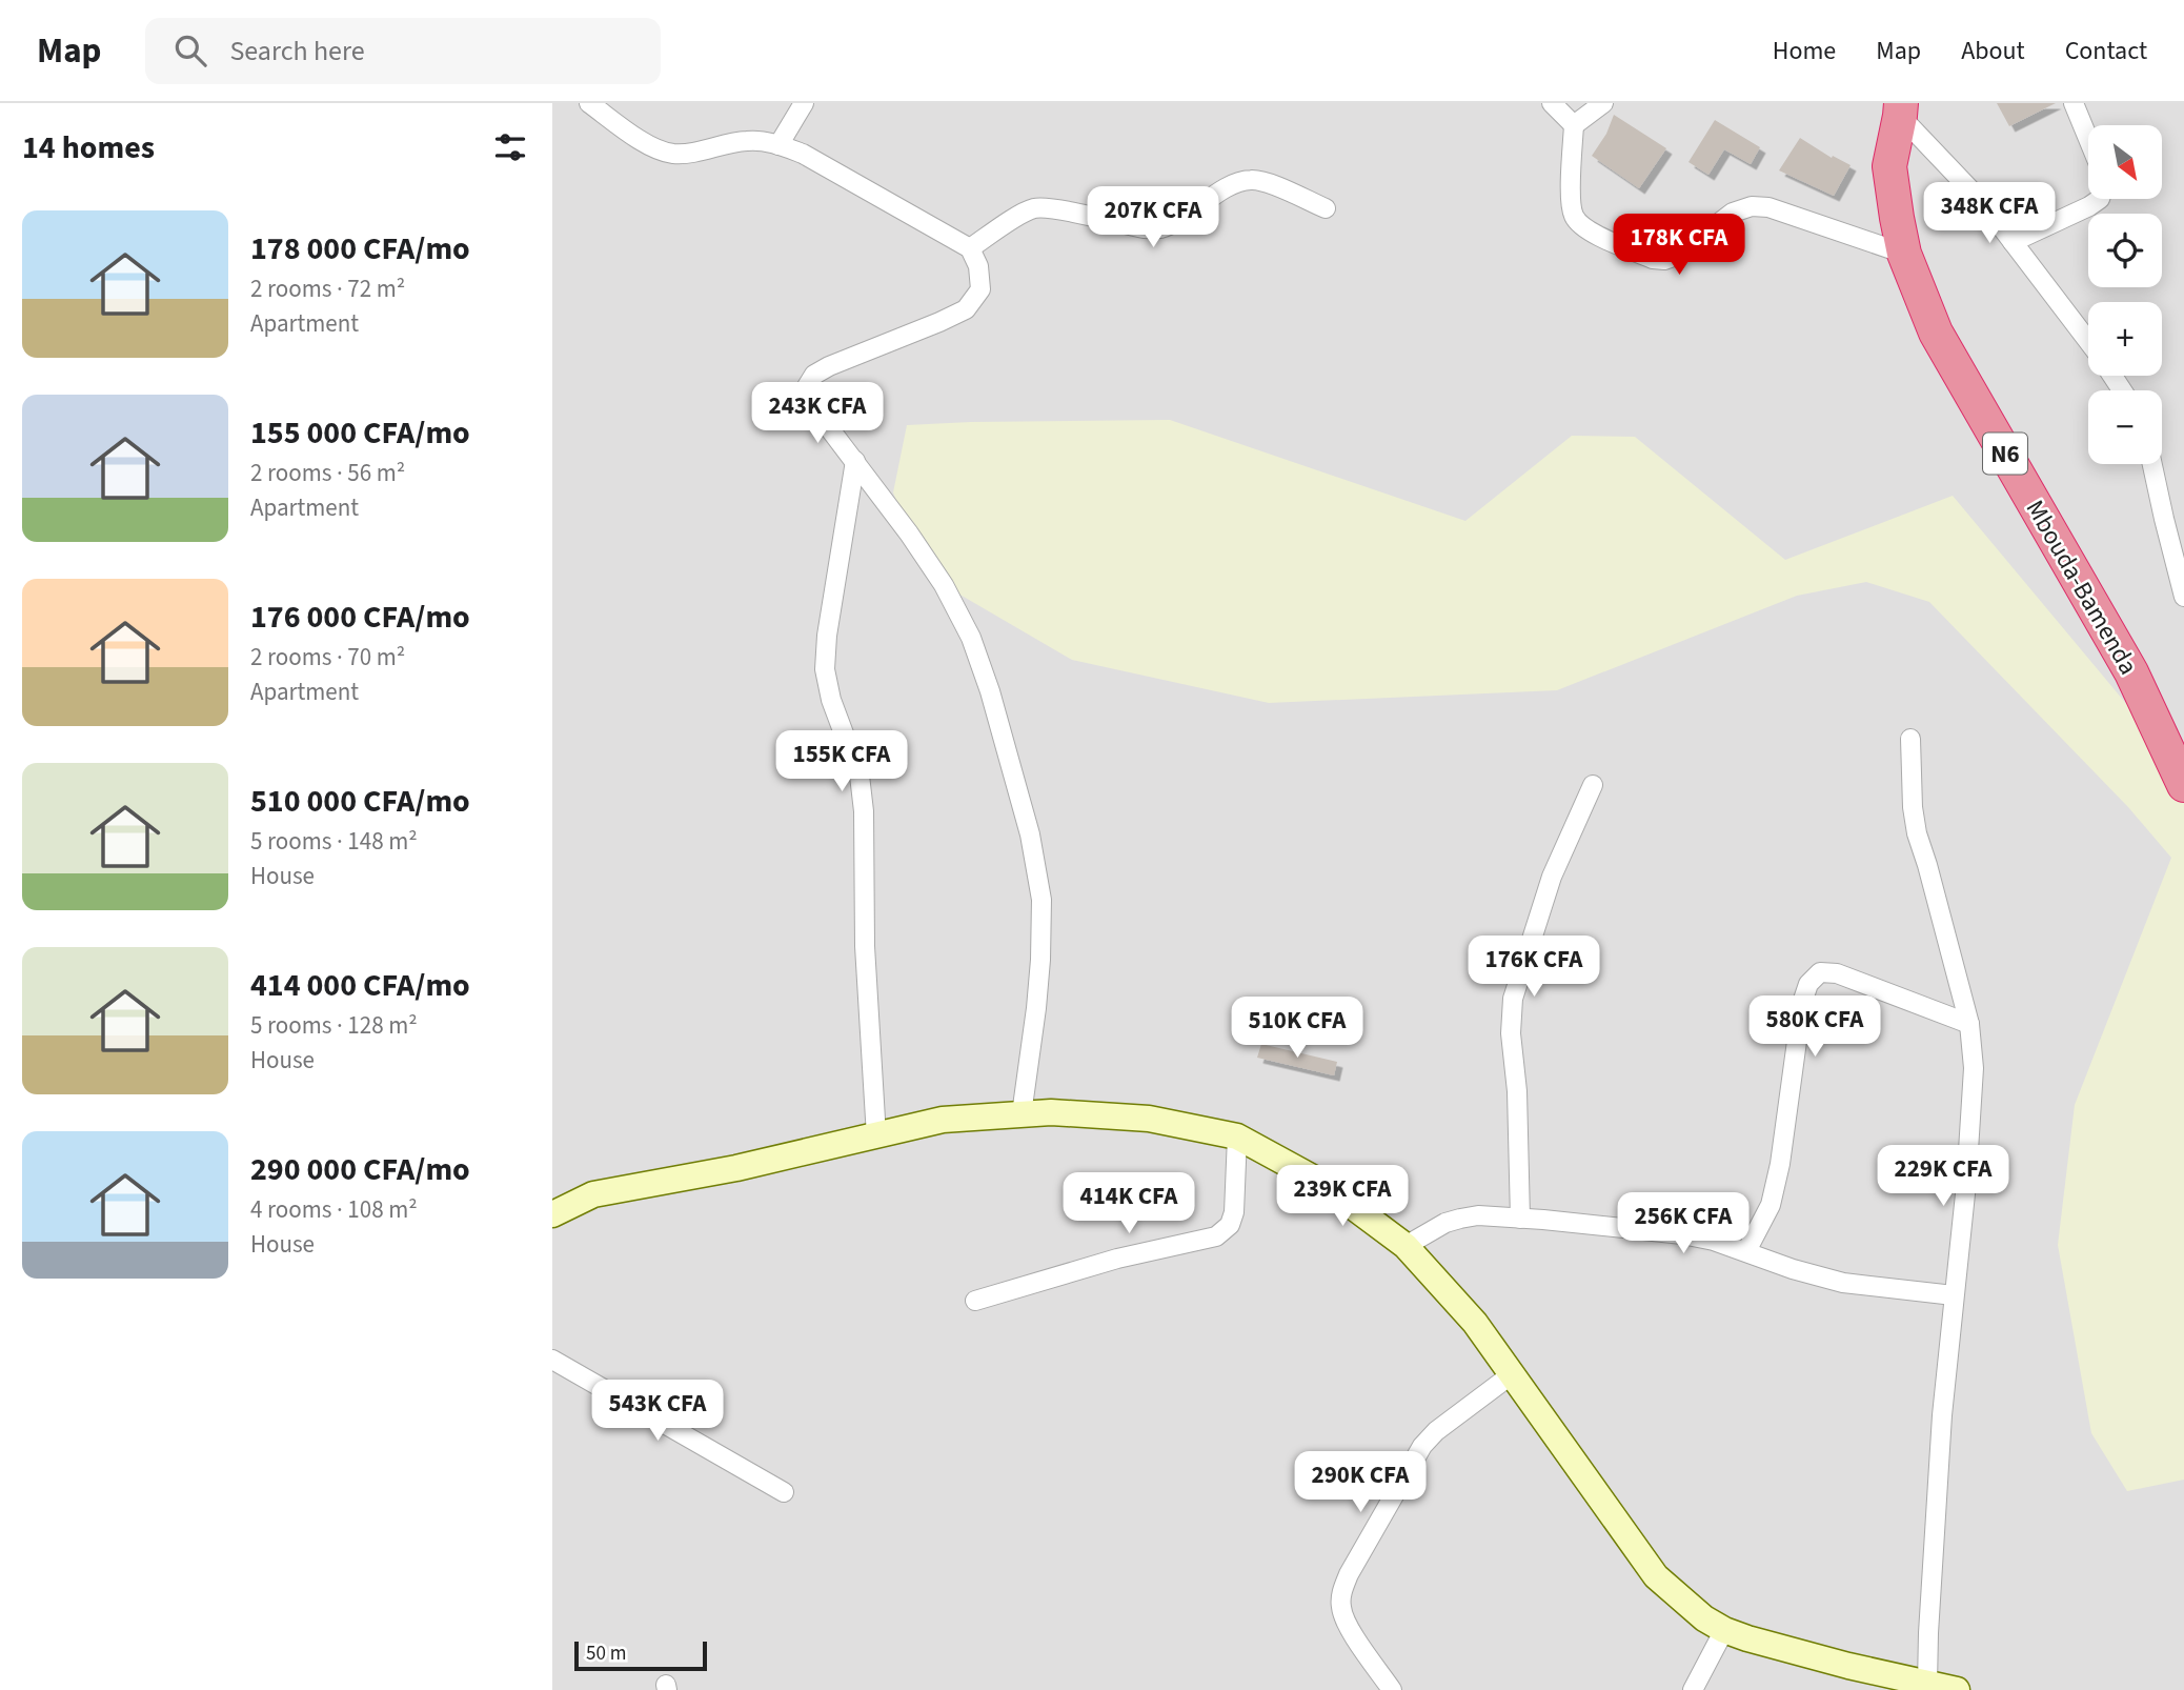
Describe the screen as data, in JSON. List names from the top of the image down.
{
  "streets": {
    "highway": ["N6", "Mbouda-Bamenda"]
  },
  "scale_bar": "50 m",
  "north": "bottom right",
  "page": {
    "header": "Map",
    "search": "Search here",
    "nav": [
      "Home",
      "Map",
      "About",
      "Contact"
    ],
    "heading": "14 homes",
    "map_buttons": ["+", "−"],
    "price": [
      "348K CFA",
      "207K CFA",
      "178K CFA",
      "243K CFA",
      "155K CFA",
      "176K CFA",
      "580K CFA",
      "510K CFA",
      "229K CFA",
      "239K CFA",
      "414K CFA",
      "256K CFA",
      "543K CFA",
      "290K CFA"
    ],
    "list": [
      {
        "name": "178 000 CFA/mo",
        "note": "2 rooms · 72 m² · Apartment"
      },
      {
        "name": "155 000 CFA/mo",
        "note": "2 rooms · 56 m² · Apartment"
      },
      {
        "name": "176 000 CFA/mo",
        "note": "2 rooms · 70 m² · Apartment"
      },
      {
        "name": "510 000 CFA/mo",
        "note": "5 rooms · 148 m² · House"
      },
      {
        "name": "414 000 CFA/mo",
        "note": "5 rooms · 128 m² · House"
      },
      {
        "name": "290 000 CFA/mo",
        "note": "4 rooms · 108 m² · House"
      }
    ],
    "scale": "50 m"
  }
}
